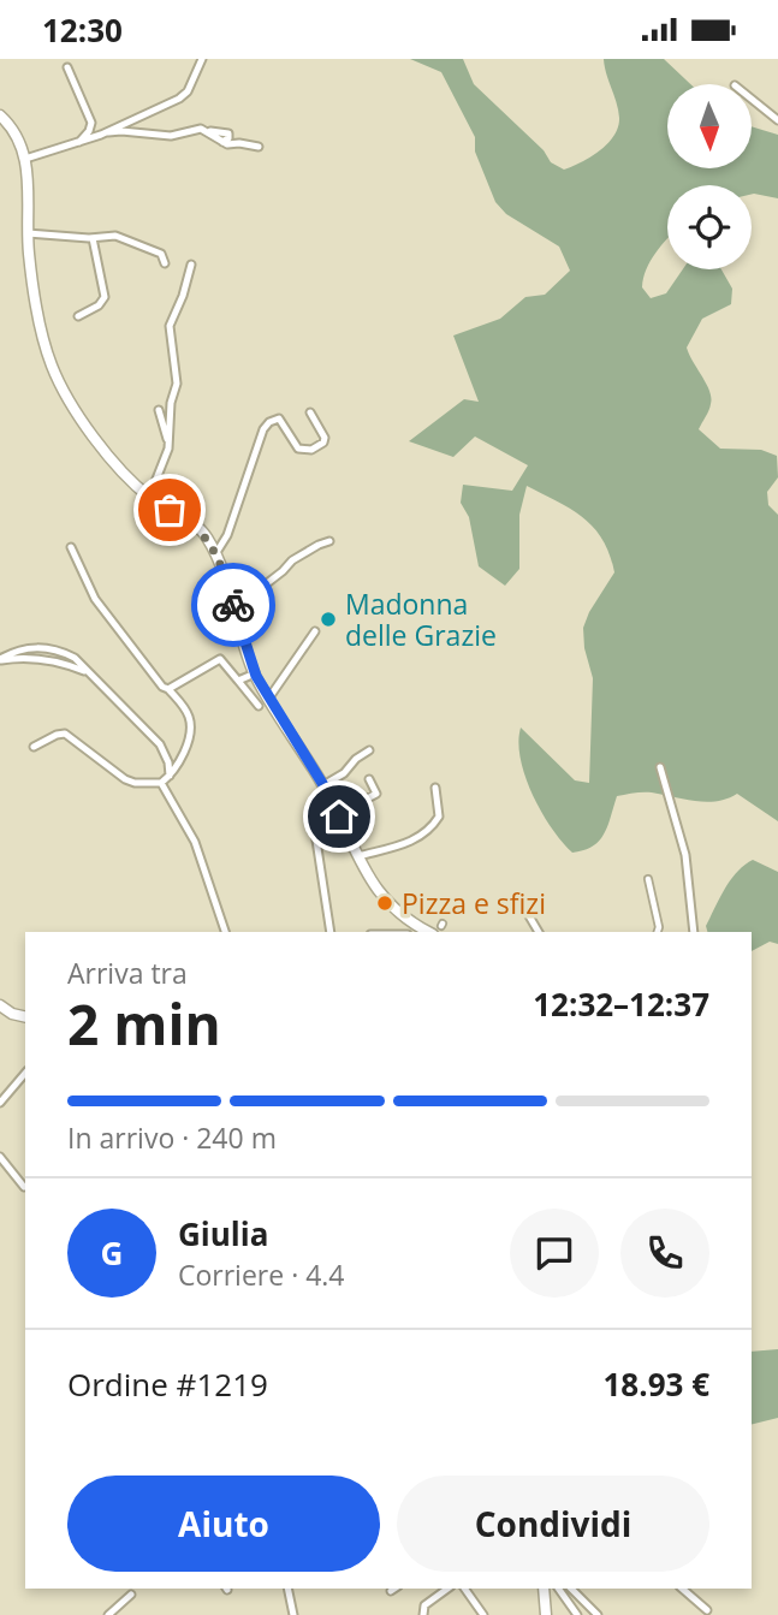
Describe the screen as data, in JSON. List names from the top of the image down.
{
  "places": ["Madonna delle Grazie", "Pizza e sfizi"],
  "north": "bottom",
  "page": {
    "status": "12:30",
    "heading": ["2 min", "Arriva tra", "12:32–12:37"],
    "panel": [
      "Giulia",
      "Corriere · 4.4",
      "Ordine #1219",
      "18.93 €"
    ],
    "bar": "In arrivo · 240 m",
    "round": "G",
    "buttons": ["Aiuto", "Condividi"]
  }
}
